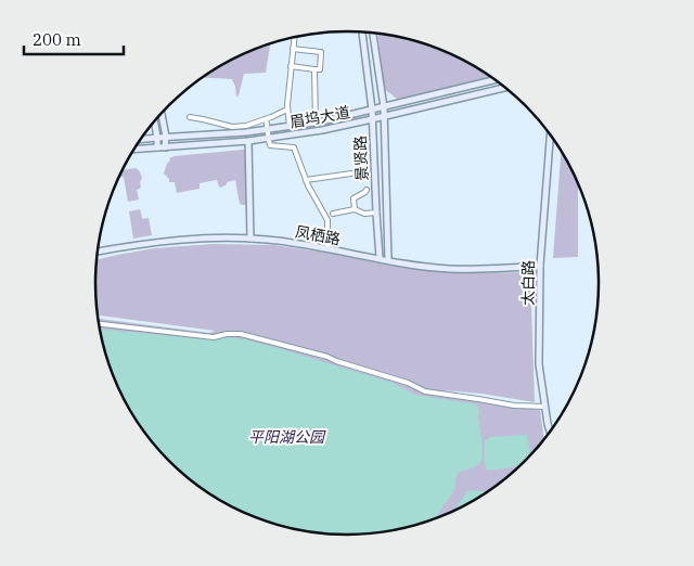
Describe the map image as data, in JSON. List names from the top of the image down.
{
  "streets": {
    "main road": [
      "眉坞大道",
      "景贤路",
      "凤栖路",
      "太白路"
    ]
  },
  "crossings": [
    ["眉坞大道", "景贤路"],
    ["景贤路", "凤栖路"],
    ["凤栖路", "太白路"]
  ],
  "parks": ["平阳湖公园"],
  "scale_bar": "200 m"
}
